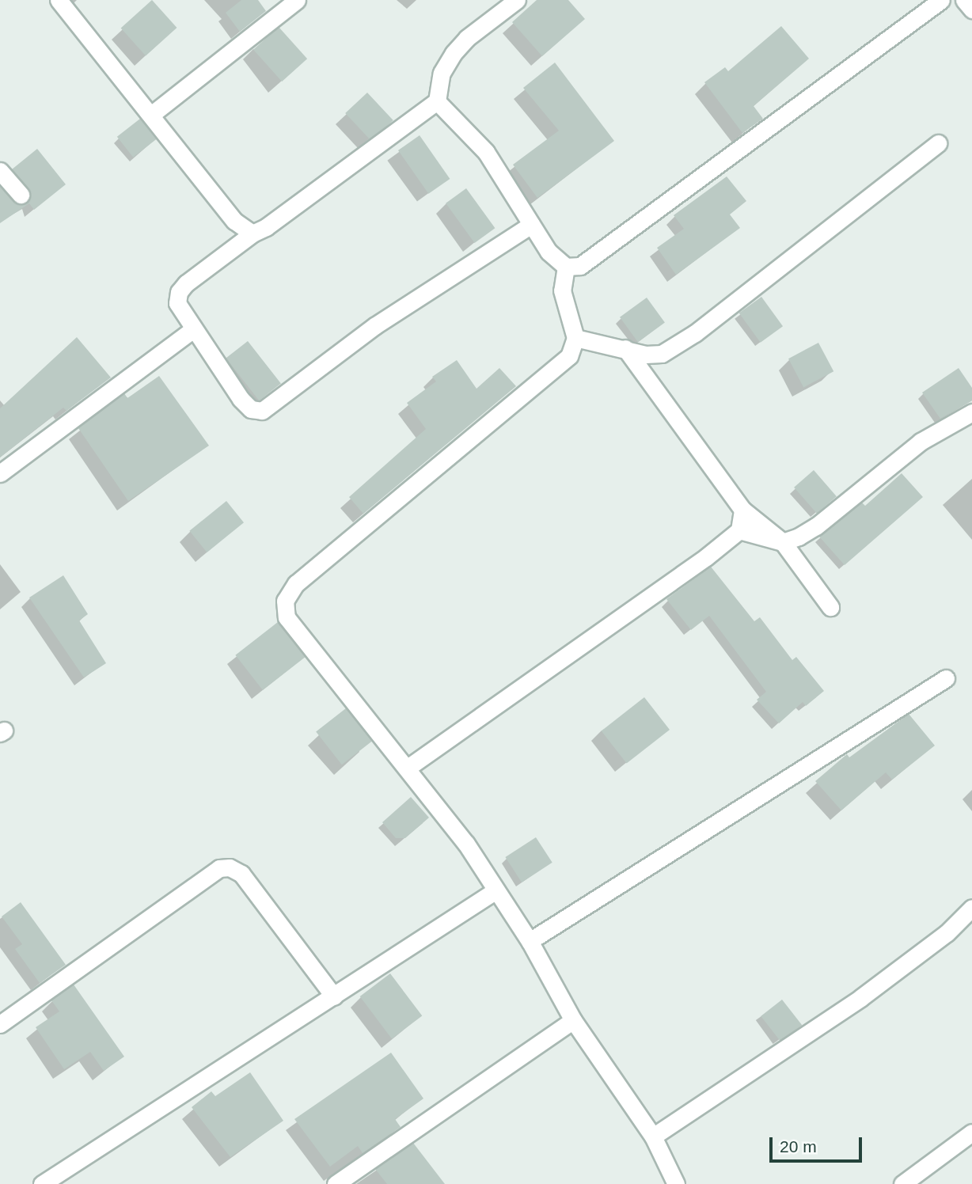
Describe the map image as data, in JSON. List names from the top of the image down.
{
  "scale_bar": "20 m"
}
